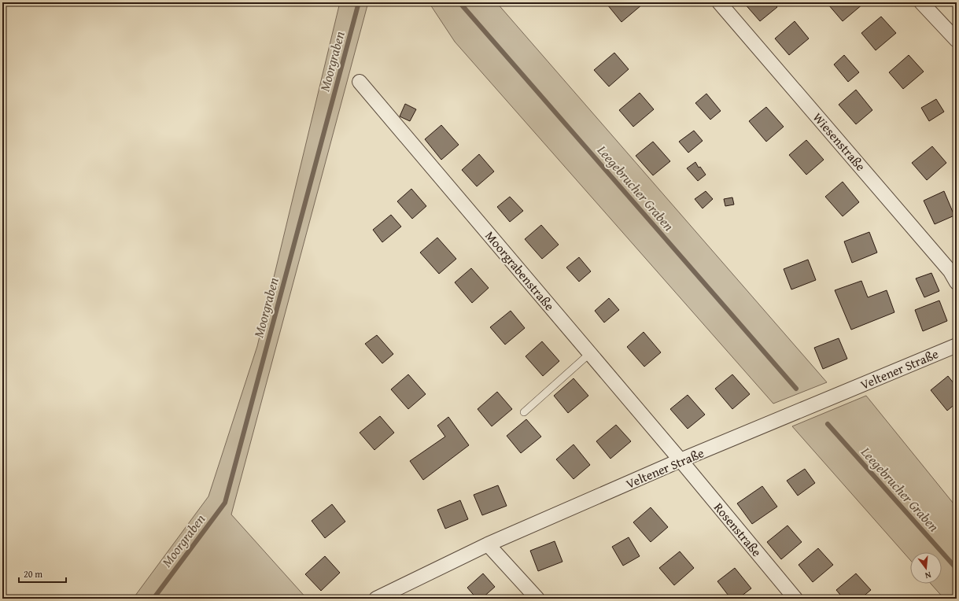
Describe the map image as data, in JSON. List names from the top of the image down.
{
  "streets": {
    "street": [
      "Wiesenstraße",
      "Moorgrabenstraße",
      "Veltener Straße",
      "Rosenstraße"
    ]
  },
  "crossings": [
    ["Moorgrabenstraße", "Veltener Straße"],
    ["Moorgrabenstraße", "Rosenstraße"],
    ["Veltener Straße", "Rosenstraße"]
  ],
  "water": ["Moorgraben", "Leegebrucher Graben"],
  "scale_bar": "20 m",
  "north": "bottom"
}
